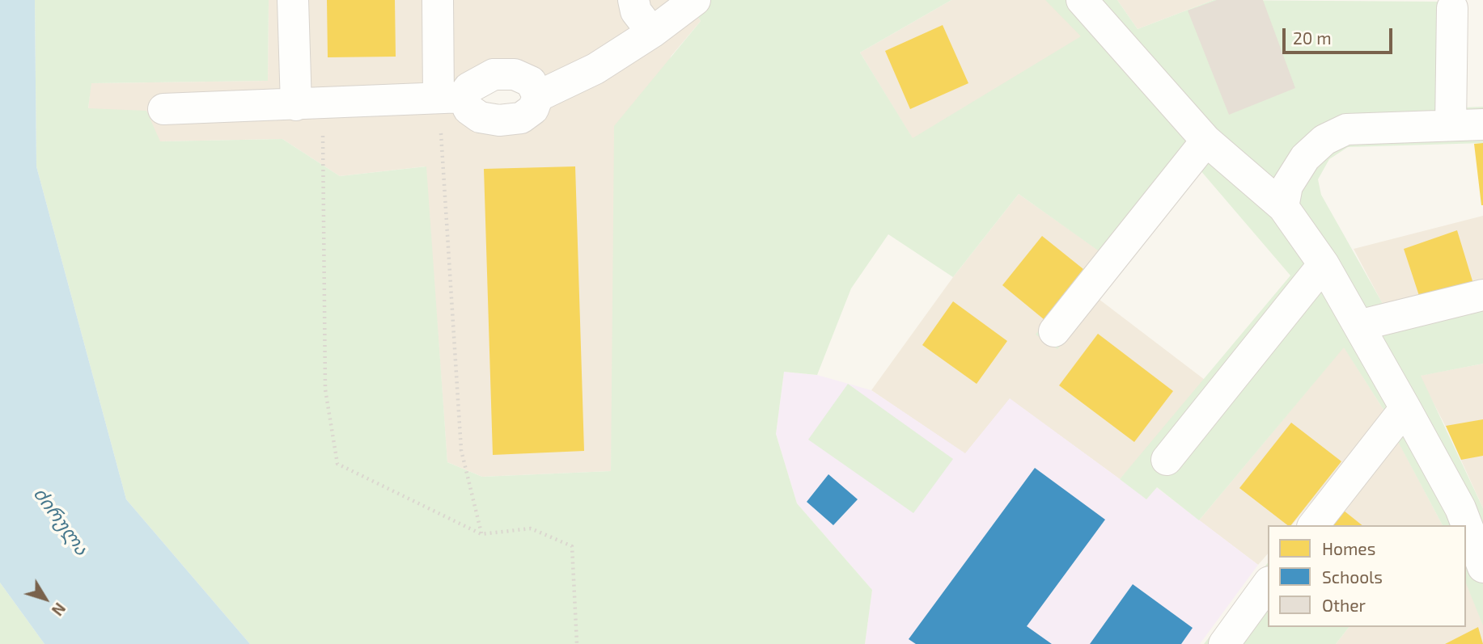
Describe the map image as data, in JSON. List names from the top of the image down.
{
  "water": ["ძირულა"],
  "legend": ["Homes", "Schools", "Other"],
  "scale_bar": "20 m",
  "north": "bottom right"
}
